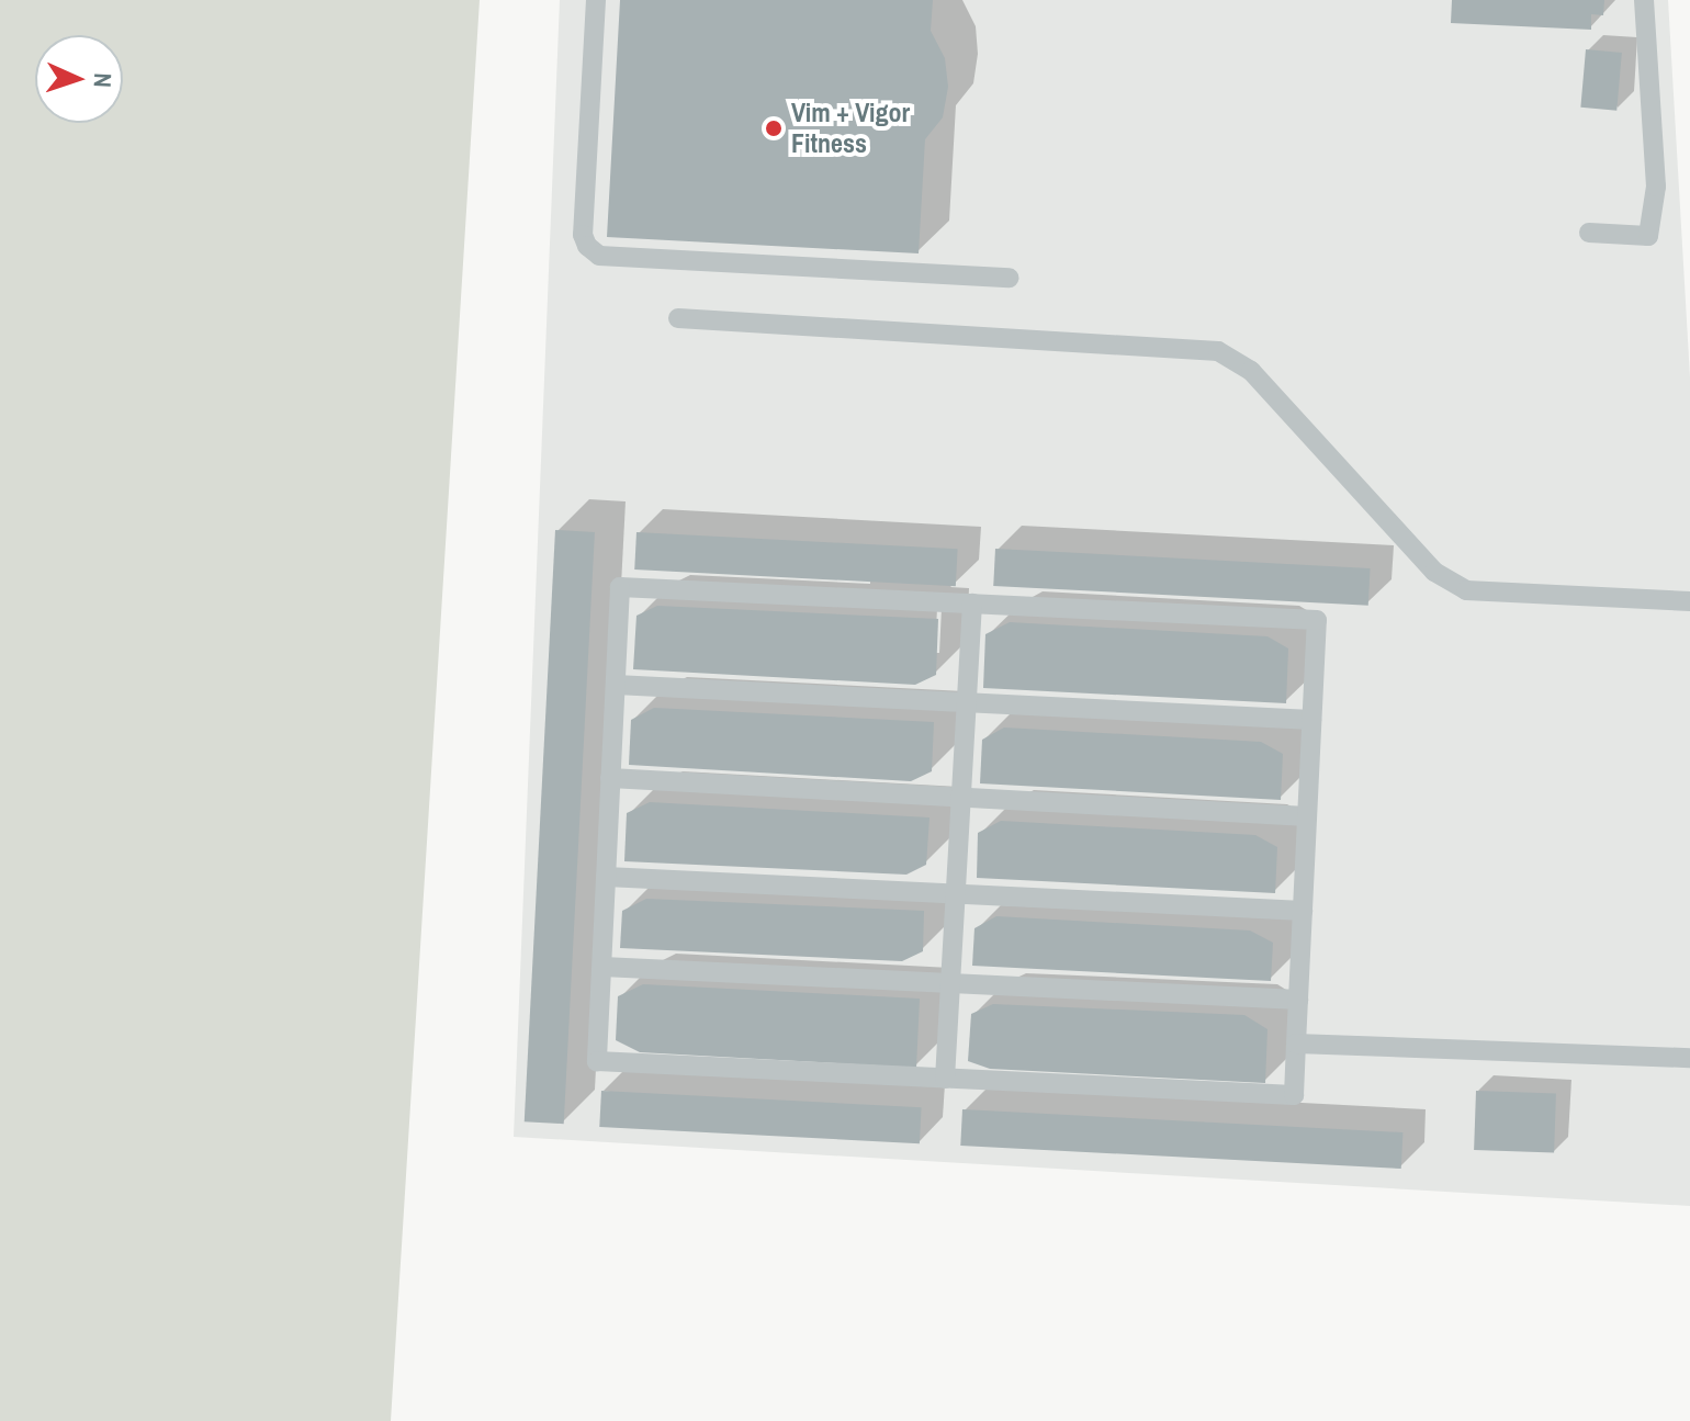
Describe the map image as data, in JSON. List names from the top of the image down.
{
  "places": ["Vim + Vigor Fitness"],
  "north": "right"
}
